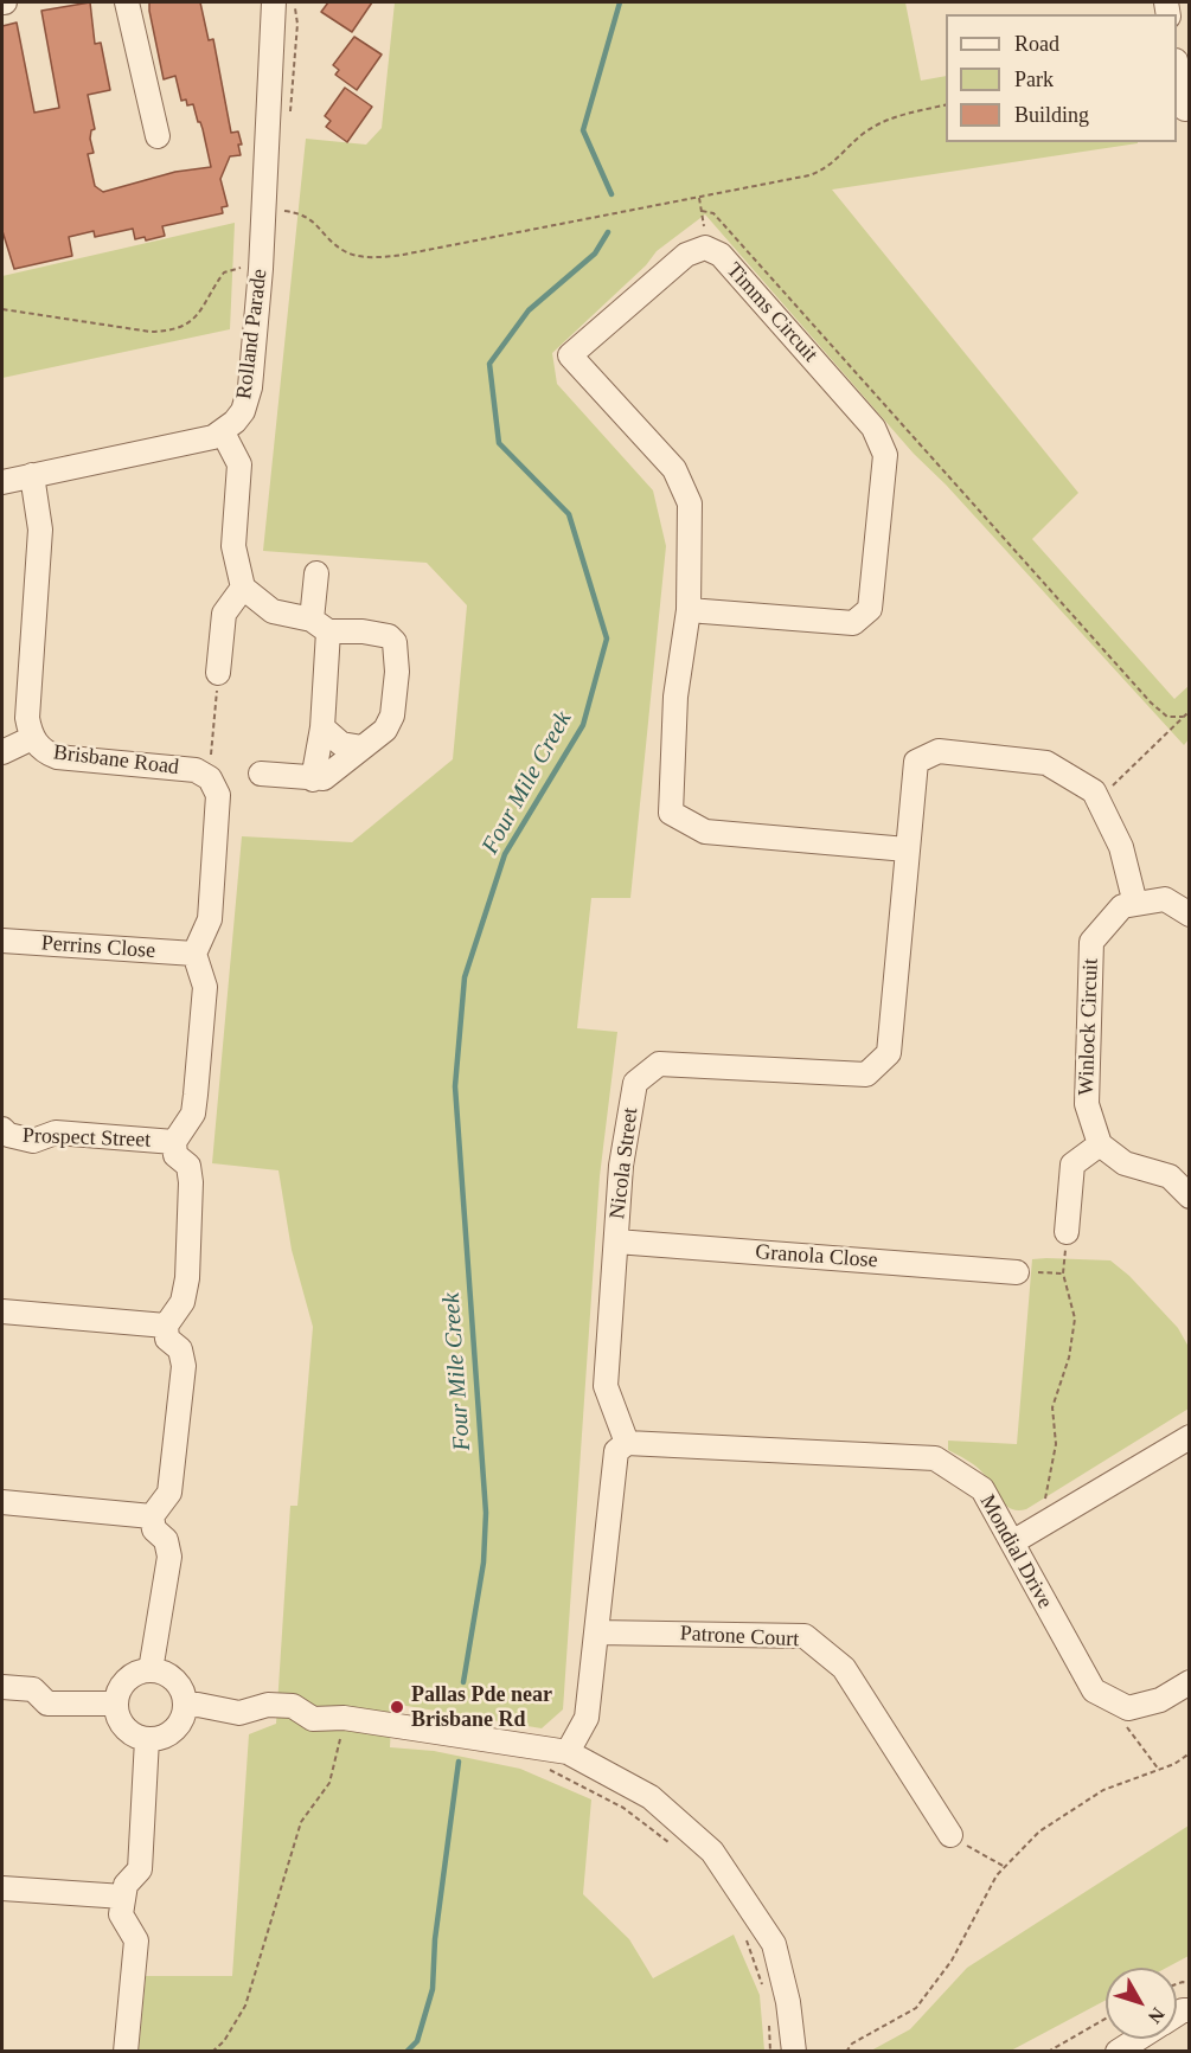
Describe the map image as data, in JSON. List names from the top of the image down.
{
  "streets": {
    "street": [
      "Timms Circuit",
      "Rolland Parade",
      "Brisbane Road",
      "Perrins Close",
      "Winlock Circuit",
      "Prospect Street",
      "Nicola Street",
      "Granola Close",
      "Mondial Drive",
      "Patrone Court"
    ]
  },
  "crossings": [
    ["Timms Circuit", "Nicola Street"],
    ["Brisbane Road", "Perrins Close"],
    ["Nicola Street", "Granola Close"],
    ["Nicola Street", "Mondial Drive"]
  ],
  "water": ["Four Mile Creek"],
  "places": ["Pallas Pde near Brisbane Rd"],
  "legend": ["Road", "Park", "Building"],
  "north": "bottom right"
}
